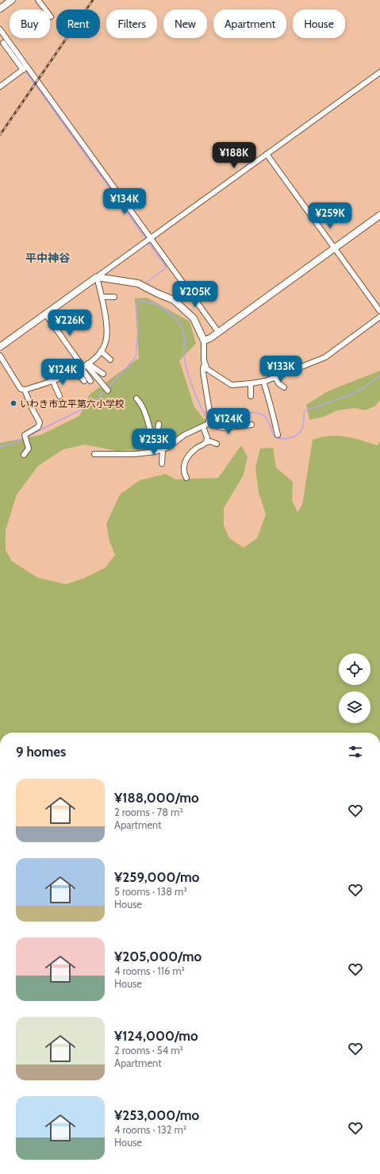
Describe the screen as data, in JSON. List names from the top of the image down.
{
  "districts": ["平中神谷"],
  "places": ["いわき市立平第六小学校"],
  "page": {
    "chip": [
      "Buy",
      "Rent",
      "Filters",
      "New",
      "Apartment",
      "House"
    ],
    "price": [
      "¥188K",
      "¥134K",
      "¥259K",
      "¥205K",
      "¥226K",
      "¥133K",
      "¥124K",
      "¥124K",
      "¥253K"
    ],
    "heading": "9 homes",
    "list": [
      {
        "name": "¥188,000/mo",
        "note": "2 rooms · 78 m² · Apartment"
      },
      {
        "name": "¥259,000/mo",
        "note": "5 rooms · 138 m² · House"
      },
      {
        "name": "¥205,000/mo",
        "note": "4 rooms · 116 m² · House"
      },
      {
        "name": "¥124,000/mo",
        "note": "2 rooms · 54 m² · Apartment"
      },
      {
        "name": "¥253,000/mo",
        "note": "4 rooms · 132 m² · House"
      }
    ]
  }
}
